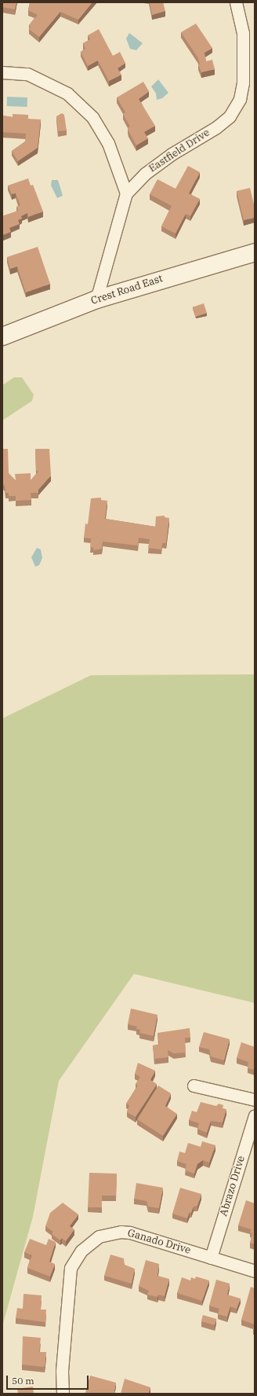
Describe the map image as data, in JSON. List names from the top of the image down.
{
  "streets": {
    "street": [
      "Eastfield Drive",
      "Crest Road East",
      "Abrazo Drive",
      "Ganado Drive"
    ]
  },
  "crossings": [
    ["Eastfield Drive", "Crest Road East"],
    ["Abrazo Drive", "Ganado Drive"]
  ],
  "scale_bar": "50 m"
}
